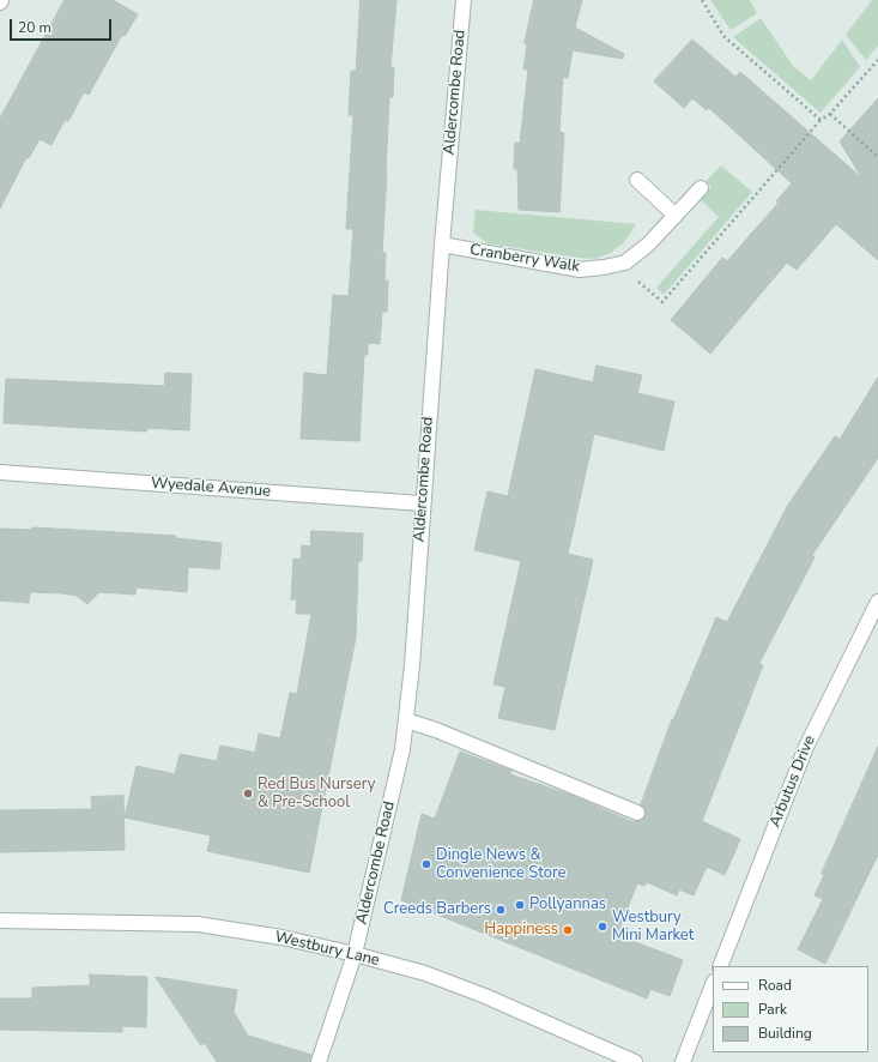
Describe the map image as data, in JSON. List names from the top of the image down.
{
  "streets": {
    "street": [
      "Aldercombe Road",
      "Cranberry Walk",
      "Wyedale Avenue",
      "Arbutus Drive",
      "Westbury Lane"
    ]
  },
  "crossings": [
    ["Aldercombe Road", "Cranberry Walk"],
    ["Aldercombe Road", "Wyedale Avenue"],
    ["Aldercombe Road", "Westbury Lane"]
  ],
  "places": [
    "Red Bus Nursery & Pre-School",
    "Dingle News & Convenience Store",
    "Pollyannas",
    "Creeds Barbers",
    "Westbury Mini Market",
    "Happiness"
  ],
  "legend": ["Road", "Park", "Building"],
  "scale_bar": "20 m"
}
